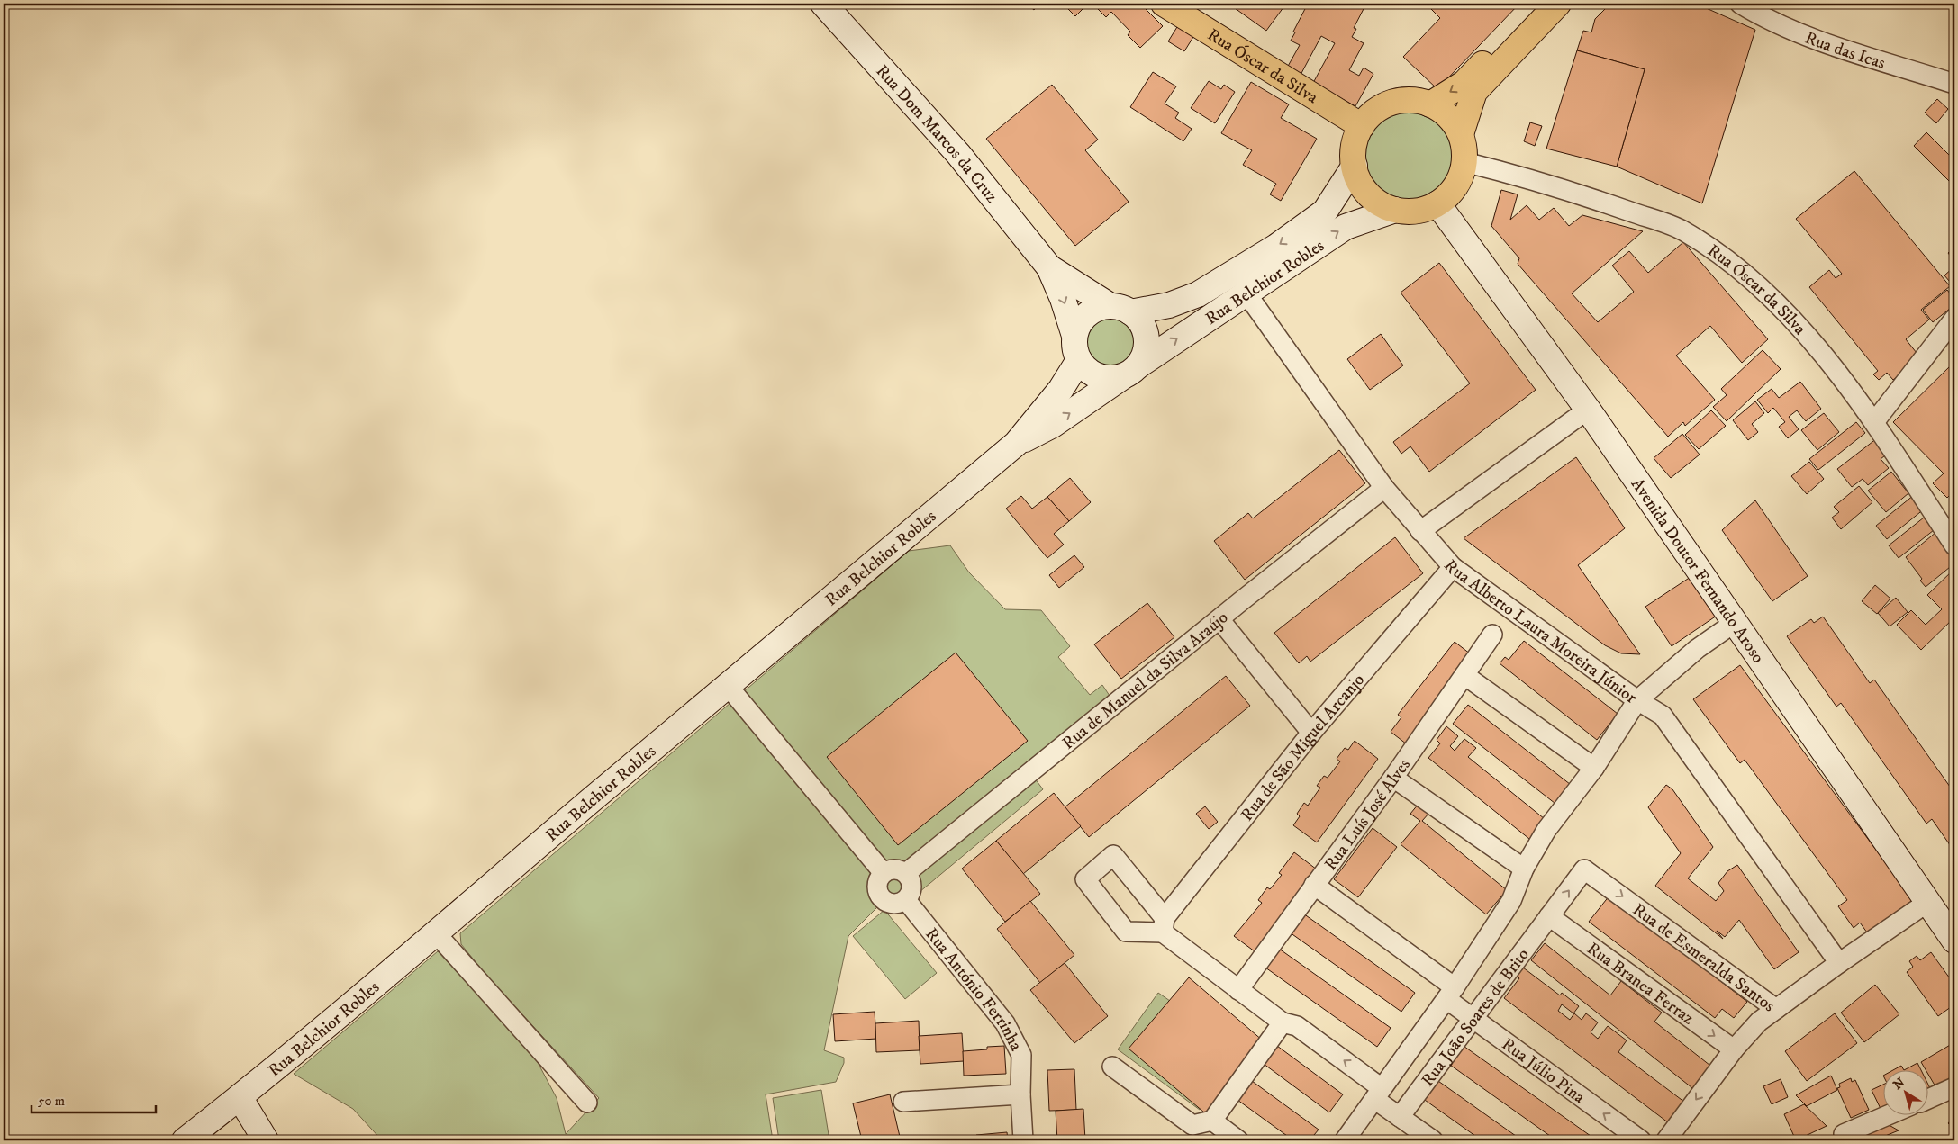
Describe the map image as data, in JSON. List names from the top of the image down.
{
  "streets": {
    "main road": [
      "Rua Óscar da Silva",
      "Rua Dom Marcos da Cruz",
      "Rua Belchior Robles",
      "Avenida Doutor Fernando Aroso"
    ],
    "street": [
      "Rua das Icas",
      "Rua Alberto Laura Moreira Júnior",
      "Rua de Manuel da Silva Araújo",
      "Rua de São Miguel Arcanjo",
      "Rua Luís José Alves",
      "Rua de Esmeralda Santos",
      "Rua Branca Ferraz",
      "Rua António Ferrinha",
      "Rua João Soares de Brito",
      "Rua Júlio Pina"
    ]
  },
  "crossings": [
    ["Rua Óscar da Silva", "Rua Belchior Robles"],
    ["Rua Óscar da Silva", "Avenida Doutor Fernando Aroso"],
    ["Rua Dom Marcos da Cruz", "Rua Belchior Robles"],
    ["Rua Belchior Robles", "Avenida Doutor Fernando Aroso"],
    ["Rua Belchior Robles", "Rua Alberto Laura Moreira Júnior"],
    ["Rua Alberto Laura Moreira Júnior", "Rua de Manuel da Silva Araújo"],
    ["Rua Alberto Laura Moreira Júnior", "Rua de São Miguel Arcanjo"],
    ["Rua de Manuel da Silva Araújo", "Rua António Ferrinha"],
    ["Rua de São Miguel Arcanjo", "Rua Luís José Alves"],
    ["Rua Luís José Alves", "Rua Júlio Pina"],
    ["Rua de Esmeralda Santos", "Rua Branca Ferraz"],
    ["Rua de Esmeralda Santos", "Rua João Soares de Brito"],
    ["Rua Branca Ferraz", "Rua João Soares de Brito"],
    ["Rua João Soares de Brito", "Rua Júlio Pina"]
  ],
  "one_way": ["Rua Branca Ferraz", "Rua Júlio Pina"],
  "scale_bar": "50 m",
  "north": "top left"
}
